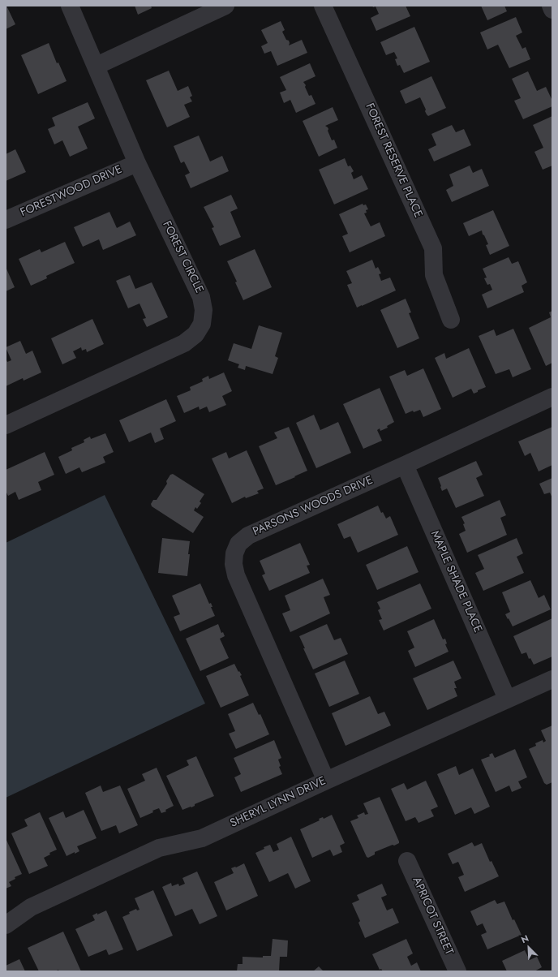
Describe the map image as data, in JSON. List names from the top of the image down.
{
  "streets": {
    "street": [
      "FOREST RESERVE PLACE",
      "FORESTWOOD DRIVE",
      "FOREST CIRCLE",
      "PARSONS WOODS DRIVE",
      "MAPLE SHADE PLACE",
      "SHERYL LYNN DRIVE",
      "APRICOT STREET"
    ]
  },
  "crossings": [
    ["FORESTWOOD DRIVE", "FOREST CIRCLE"],
    ["PARSONS WOODS DRIVE", "MAPLE SHADE PLACE"],
    ["PARSONS WOODS DRIVE", "SHERYL LYNN DRIVE"],
    ["MAPLE SHADE PLACE", "SHERYL LYNN DRIVE"]
  ],
  "north": "top left"
}
